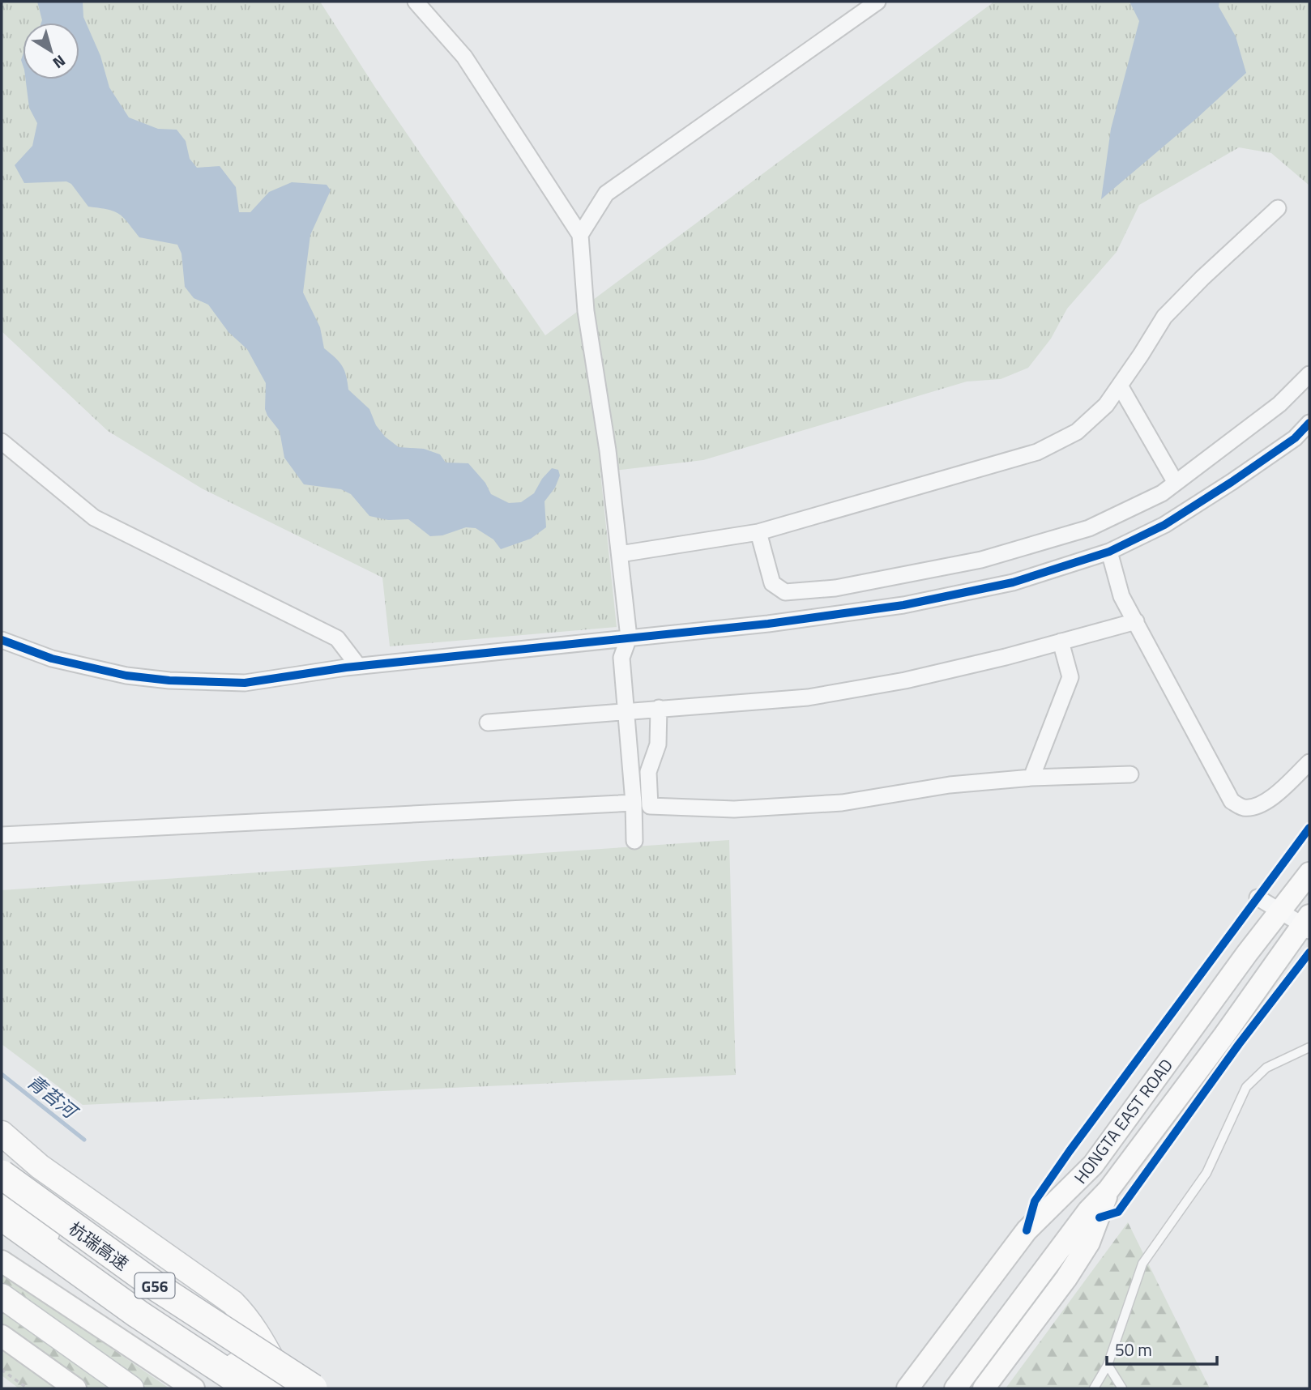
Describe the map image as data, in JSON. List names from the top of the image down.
{
  "streets": {
    "highway": ["杭瑞高速", "G56"],
    "main road": ["HONGTA EAST ROAD"]
  },
  "water": ["青苔河"],
  "scale_bar": "50 m",
  "north": "bottom right"
}
